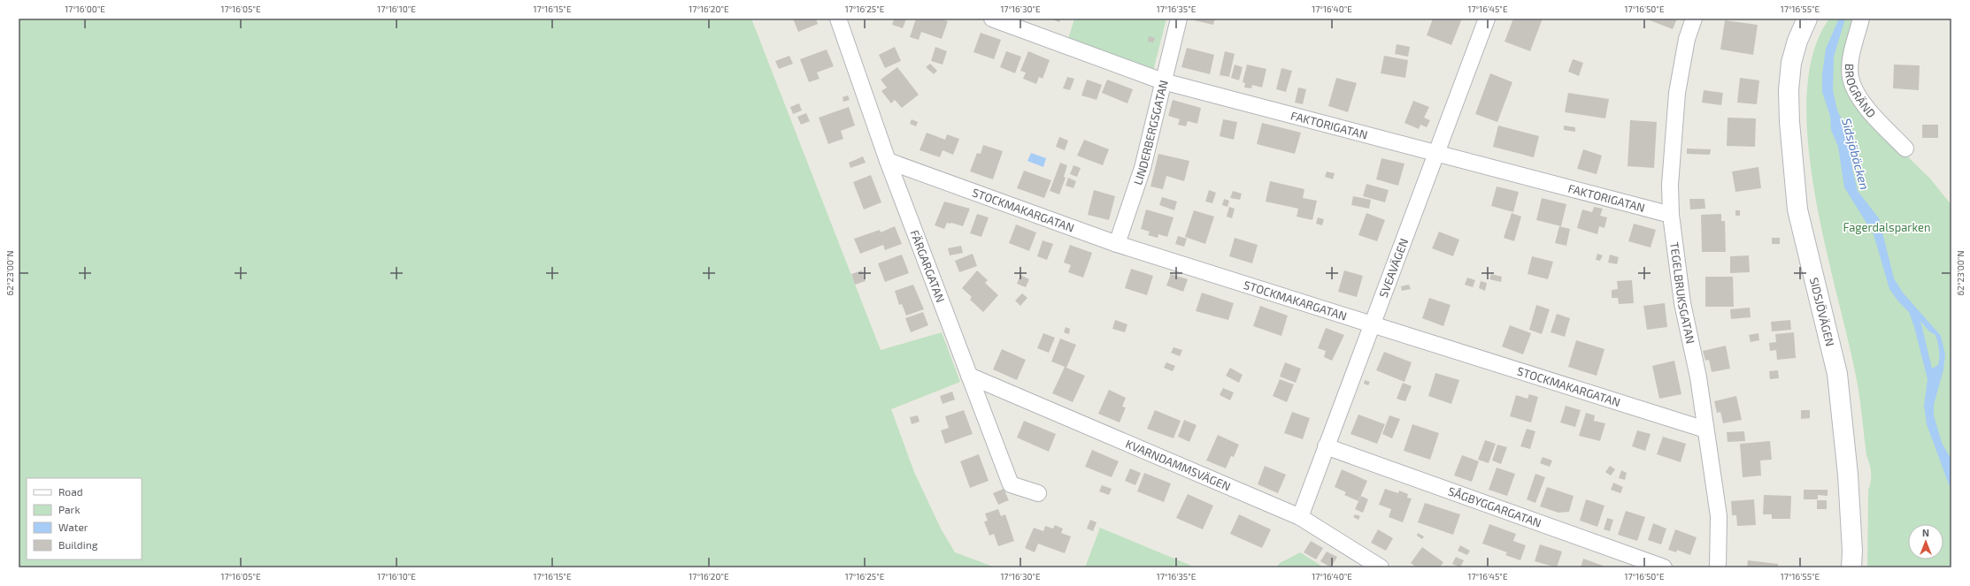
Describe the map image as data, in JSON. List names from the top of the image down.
{
  "streets": {
    "main road": ["SIDSJÖVÄGEN"],
    "street": [
      "BROGRÄND",
      "FAKTORIGATAN",
      "LINDERBERGSGATAN",
      "STOCKMAKARGATAN",
      "FÄRGARGATAN",
      "SVEAVÄGEN",
      "TEGELBRUKSGATAN",
      "KVARNDAMMSVÄGEN",
      "SÅGBYGGARGATAN"
    ]
  },
  "crossings": [
    ["FAKTORIGATAN", "LINDERBERGSGATAN"],
    ["FAKTORIGATAN", "SVEAVÄGEN"],
    ["FAKTORIGATAN", "TEGELBRUKSGATAN"],
    ["LINDERBERGSGATAN", "STOCKMAKARGATAN"],
    ["STOCKMAKARGATAN", "FÄRGARGATAN"],
    ["STOCKMAKARGATAN", "SVEAVÄGEN"],
    ["STOCKMAKARGATAN", "TEGELBRUKSGATAN"],
    ["FÄRGARGATAN", "KVARNDAMMSVÄGEN"],
    ["SVEAVÄGEN", "KVARNDAMMSVÄGEN"],
    ["SVEAVÄGEN", "SÅGBYGGARGATAN"]
  ],
  "water": ["Sidsjöbäcken"],
  "parks": ["Fagerdalsparken"],
  "legend": [
    "Road",
    "Park",
    "Water",
    "Building"
  ],
  "north": "top",
  "coordinates": [
    "17°16'00\"E",
    "17°16'05\"E",
    "17°16'10\"E",
    "17°16'15\"E",
    "17°16'20\"E",
    "17°16'25\"E",
    "17°16'30\"E",
    "17°16'35\"E",
    "17°16'40\"E",
    "17°16'45\"E",
    "17°16'50\"E",
    "17°16'55\"E",
    "62°23'00\"N"
  ]
}
